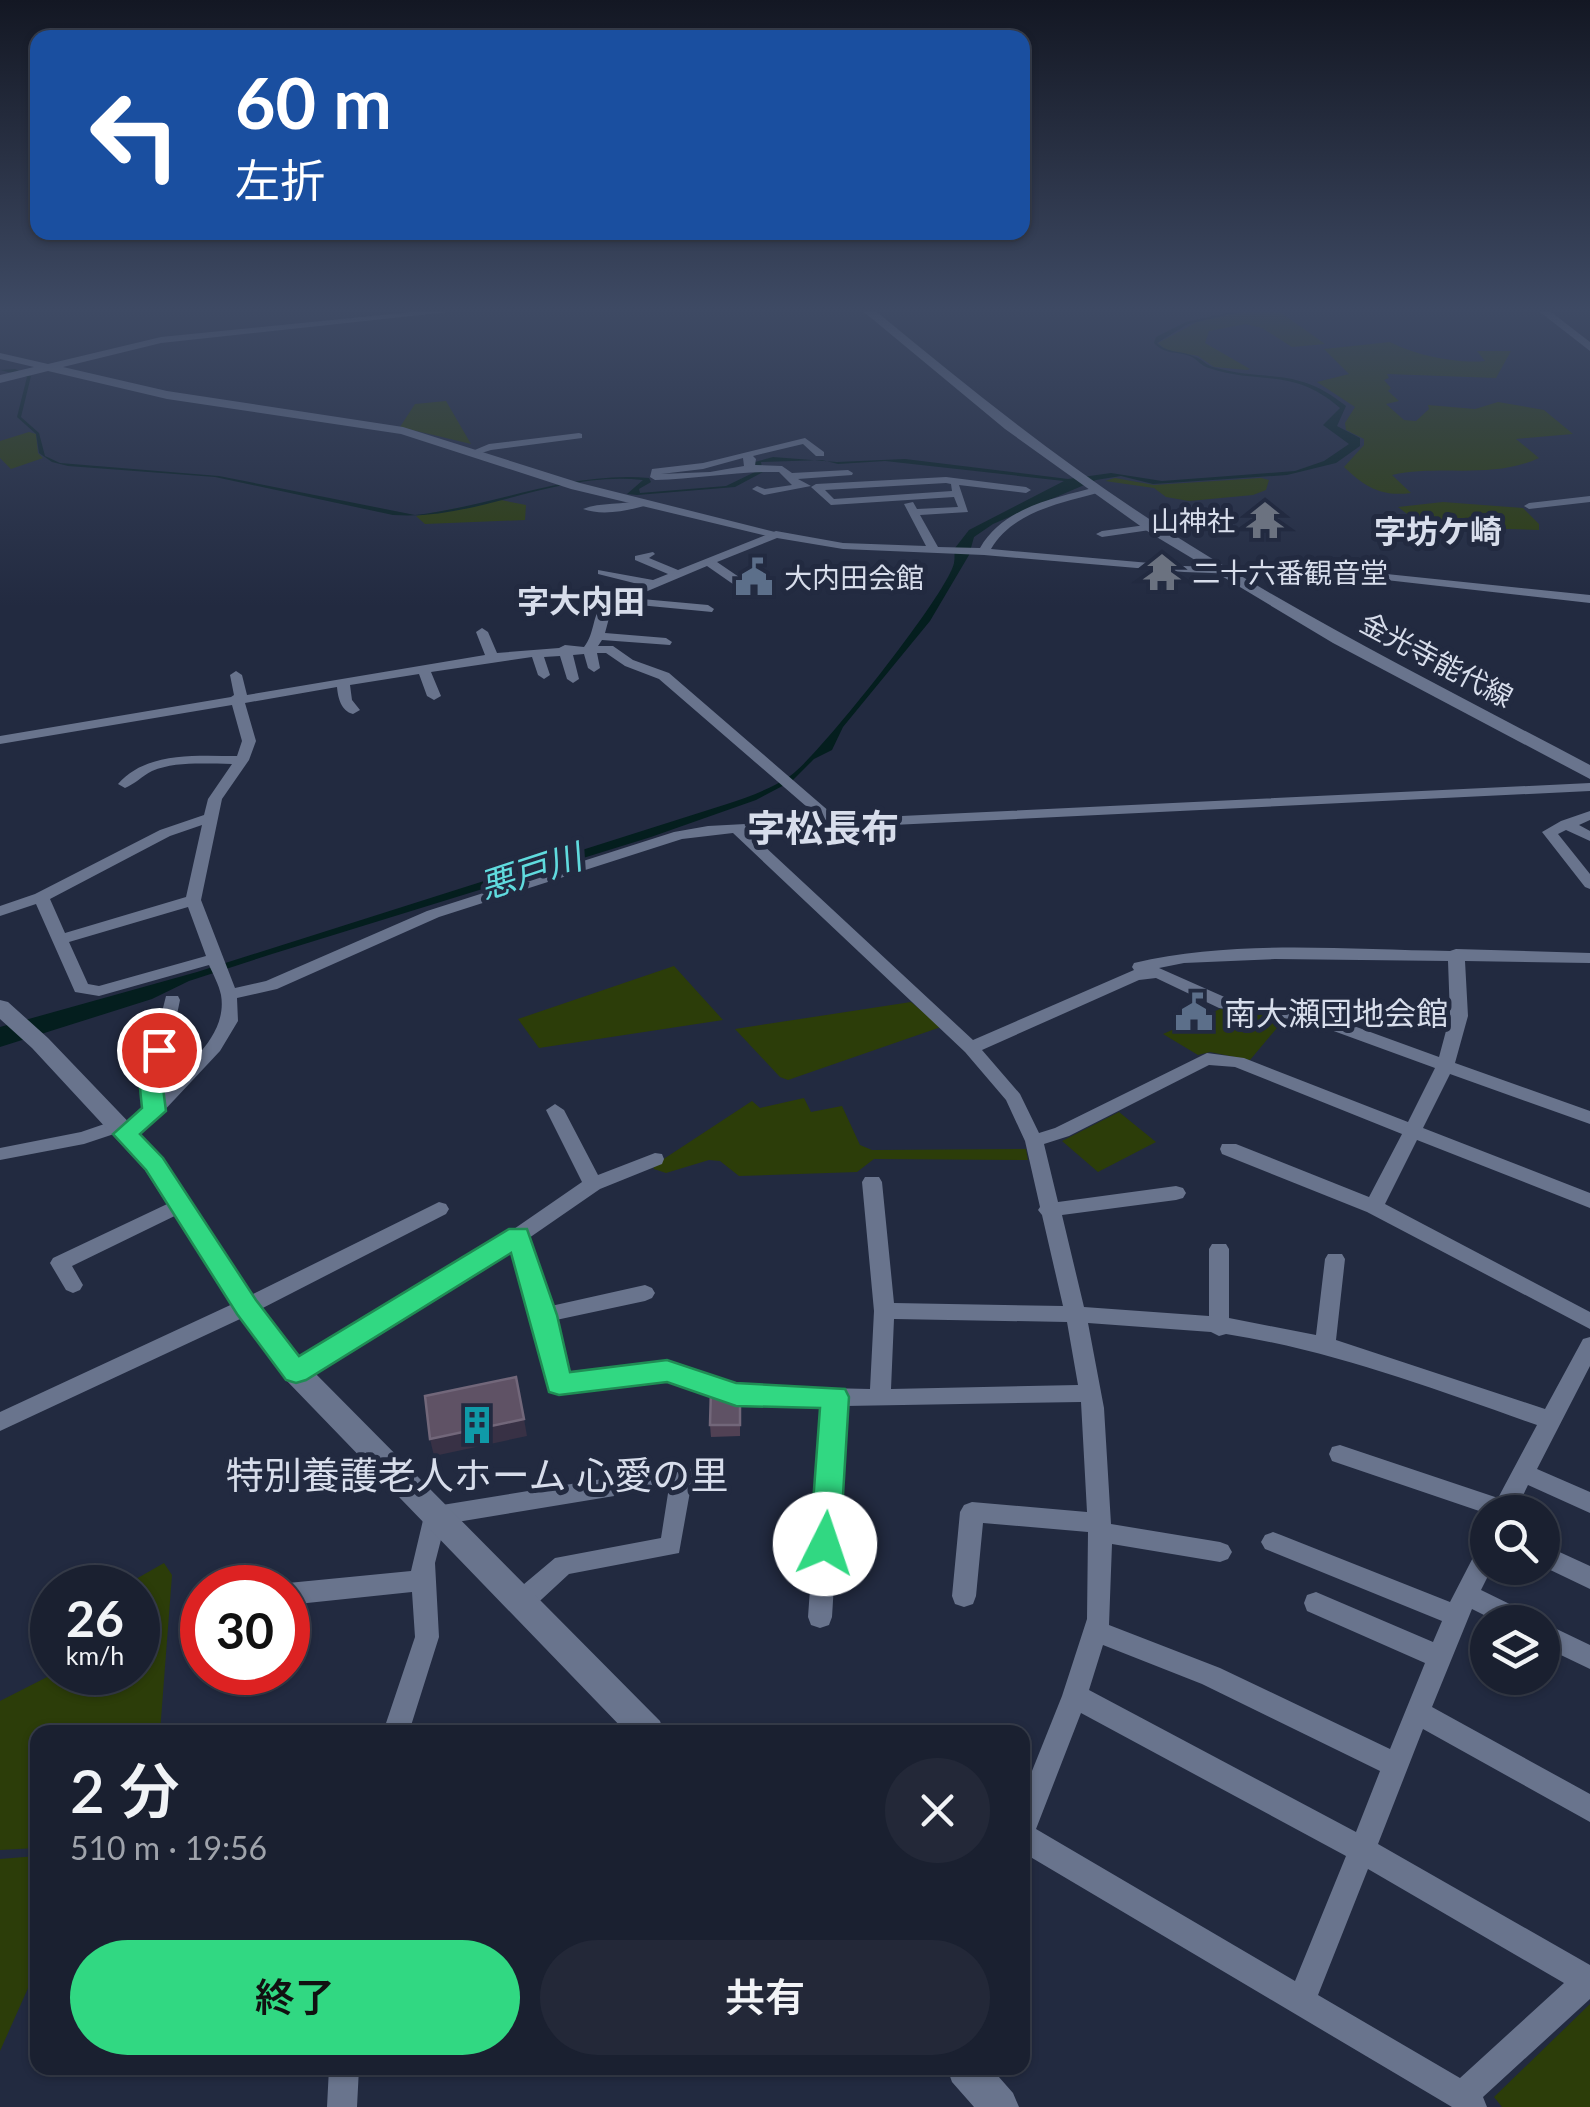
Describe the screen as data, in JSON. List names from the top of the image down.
{
  "streets": {
    "main road": ["金光寺能代線"]
  },
  "districts": ["字坊ケ崎", "字大内田", "字松長布"],
  "water": ["悪戸川"],
  "places": {
    "temple": ["山神社", "二十六番観音堂"],
    "public building": ["大内田会館", "南大瀬団地会館"],
    "building": ["特別養護老人ホーム 心愛の里"]
  },
  "page": {
    "turn": ["60 m", "左折"],
    "speed": "26 km/h",
    "limit": "30",
    "heading": ["2 分", "510 m · 19:56"],
    "buttons": ["終了", "共有"]
  }
}
